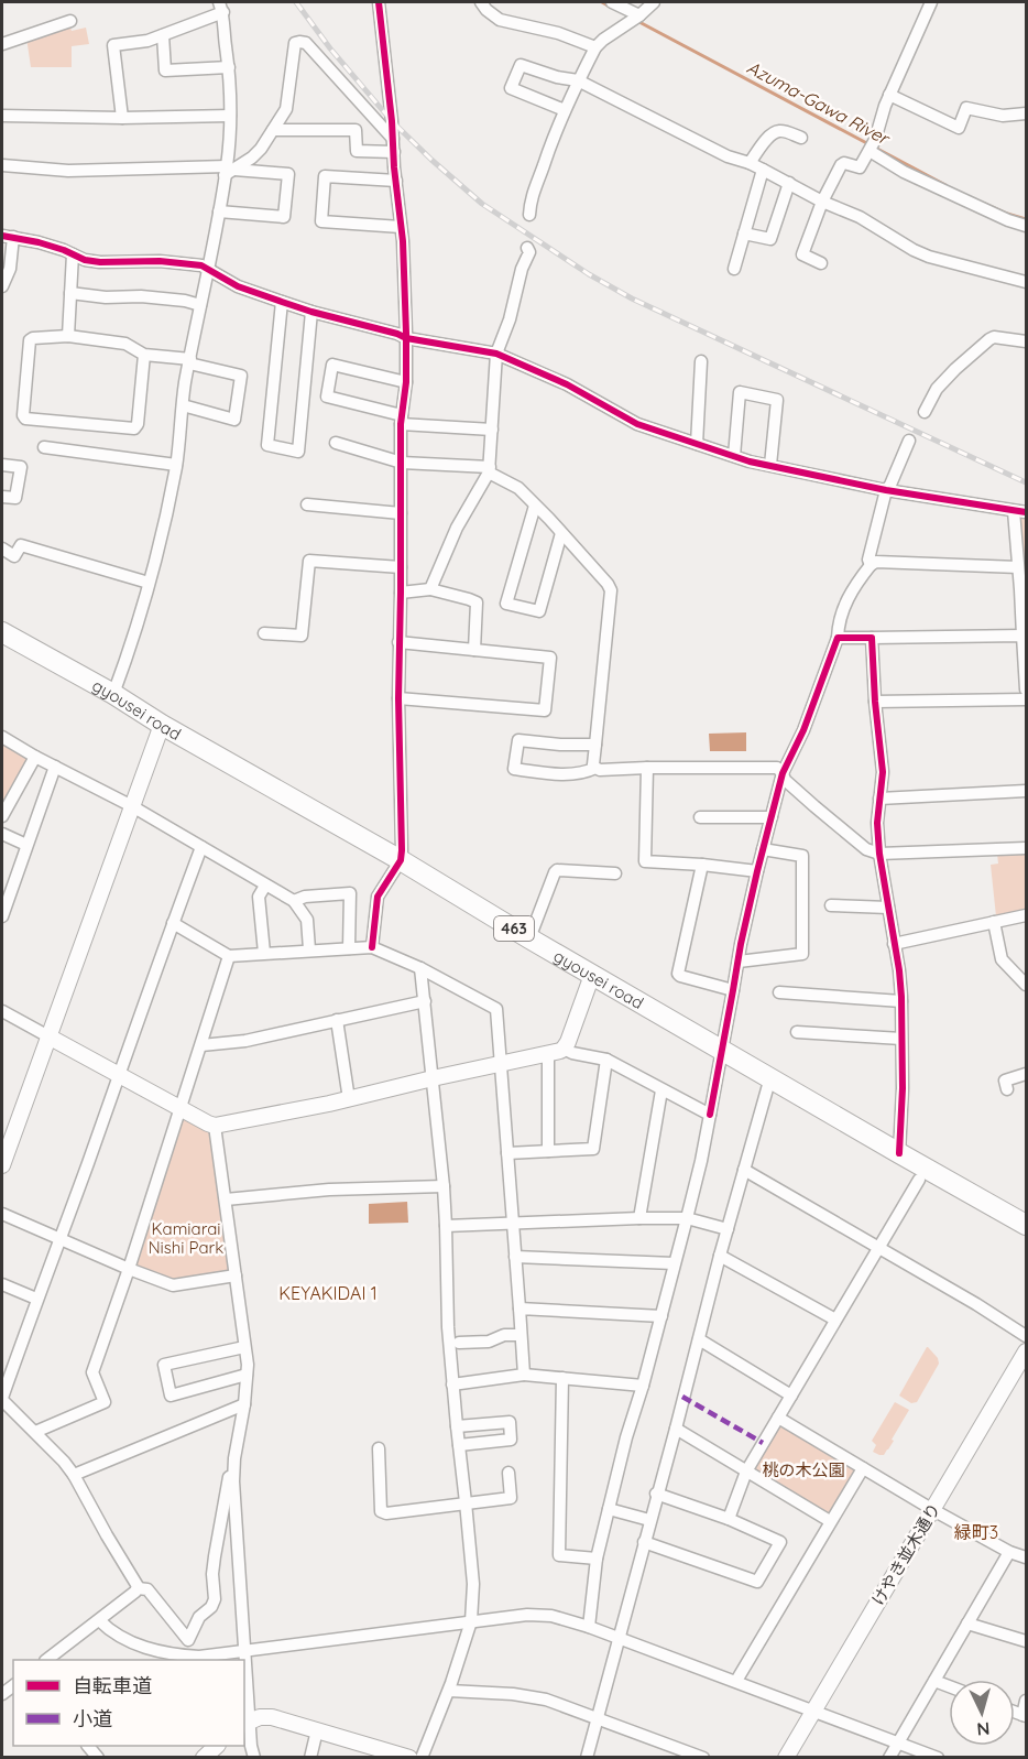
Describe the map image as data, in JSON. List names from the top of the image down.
{
  "streets": {
    "highway": ["gyousei road", "463"],
    "street": ["けやき並木通り"]
  },
  "districts": ["KEYAKIDAI 1", "緑町3"],
  "water": ["Azuma-Gawa River"],
  "parks": ["Kamiarai Nishi Park", "桃の木公園"],
  "legend": ["自転車道", "小道"],
  "north": "bottom"
}
